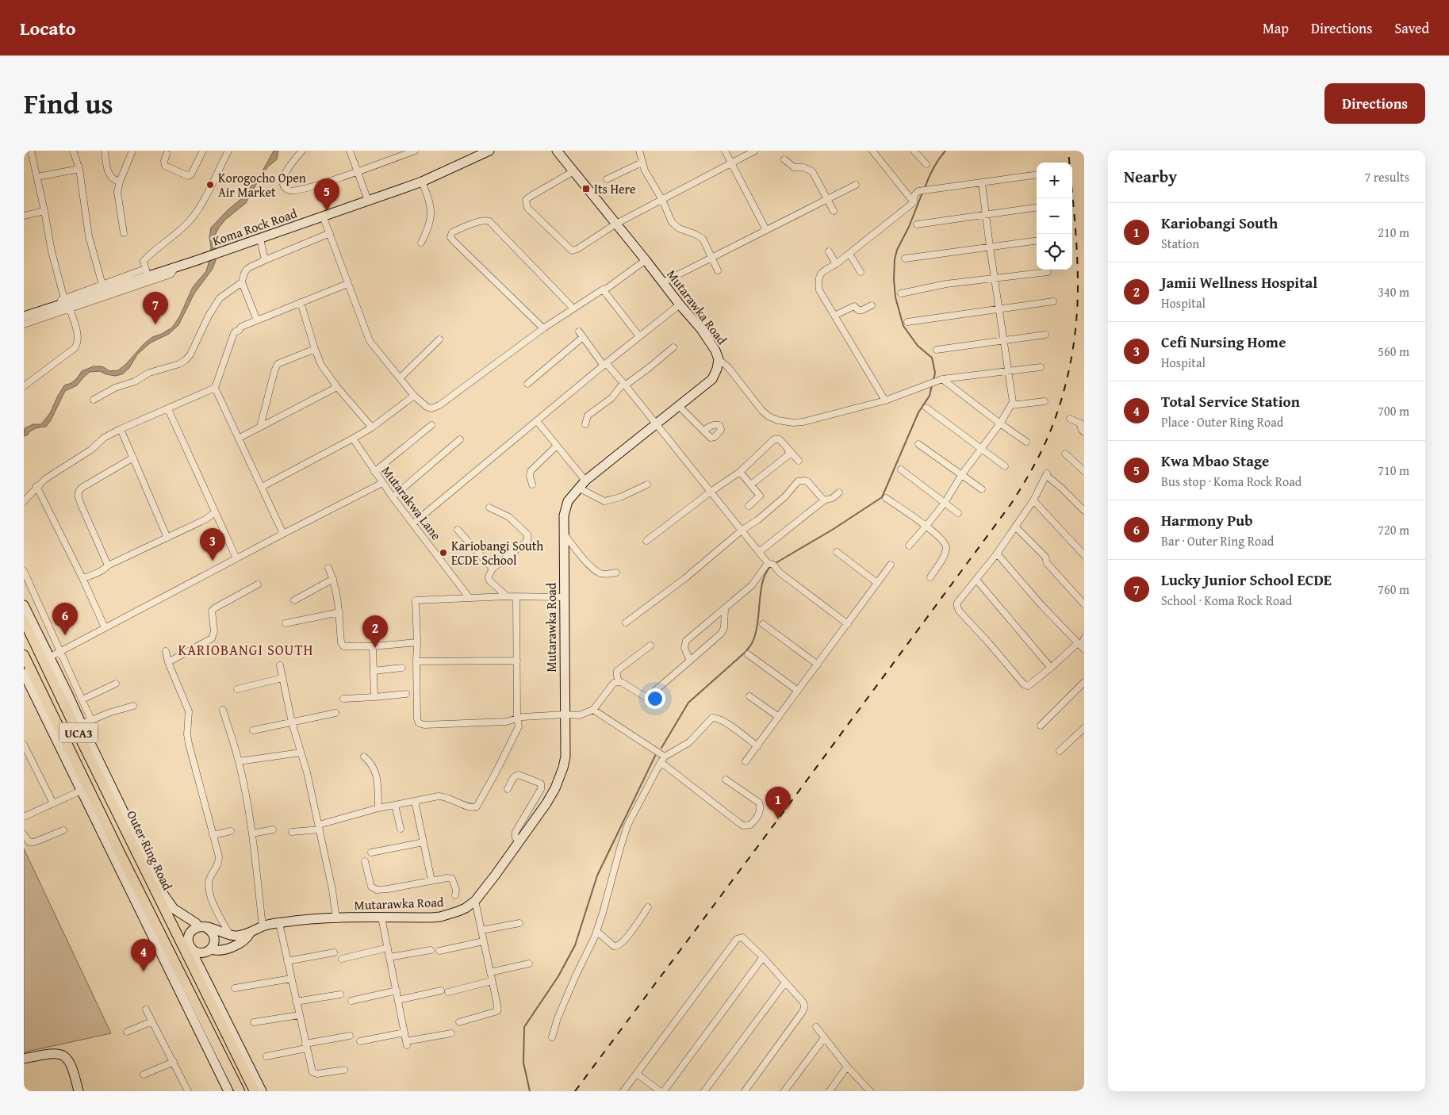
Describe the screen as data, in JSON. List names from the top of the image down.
{
  "streets": {
    "main road": [
      "Koma Rock Road",
      "Mutarawka Road",
      "UCA3",
      "Outer Ring Road"
    ],
    "street": ["Mutarakwa Lane"]
  },
  "crossings": [
    ["Mutarawka Road", "UCA3"]
  ],
  "districts": ["KARIOBANGI SOUTH"],
  "places": {
    "other": ["Korogocho Open Air Market", "Kariobangi South ECDE School"],
    "transit": ["Its Here"]
  },
  "page": {
    "header": "Locato",
    "nav": ["Map", "Directions", "Saved"],
    "title": "Find us",
    "buttons": "Directions",
    "heading": ["Nearby", "7 results"],
    "map_buttons": ["+", "−"],
    "pins": [
      "5",
      "7",
      "3",
      "6",
      "2",
      "1",
      "4"
    ],
    "list": [
      {
        "mark": "1",
        "name": "Kariobangi South",
        "note": "Station",
        "value": "210 m"
      },
      {
        "mark": "2",
        "name": "Jamii Wellness Hospital",
        "note": "Hospital",
        "value": "340 m"
      },
      {
        "mark": "3",
        "name": "Cefi Nursing Home",
        "note": "Hospital",
        "value": "560 m"
      },
      {
        "mark": "4",
        "name": "Total Service Station",
        "note": "Place · Outer Ring Road",
        "value": "700 m"
      },
      {
        "mark": "5",
        "name": "Kwa Mbao Stage",
        "note": "Bus stop · Koma Rock Road",
        "value": "710 m"
      },
      {
        "mark": "6",
        "name": "Harmony Pub",
        "note": "Bar · Outer Ring Road",
        "value": "720 m"
      },
      {
        "mark": "7",
        "name": "Lucky Junior School ECDE",
        "note": "School · Koma Rock Road",
        "value": "760 m"
      }
    ]
  }
}
